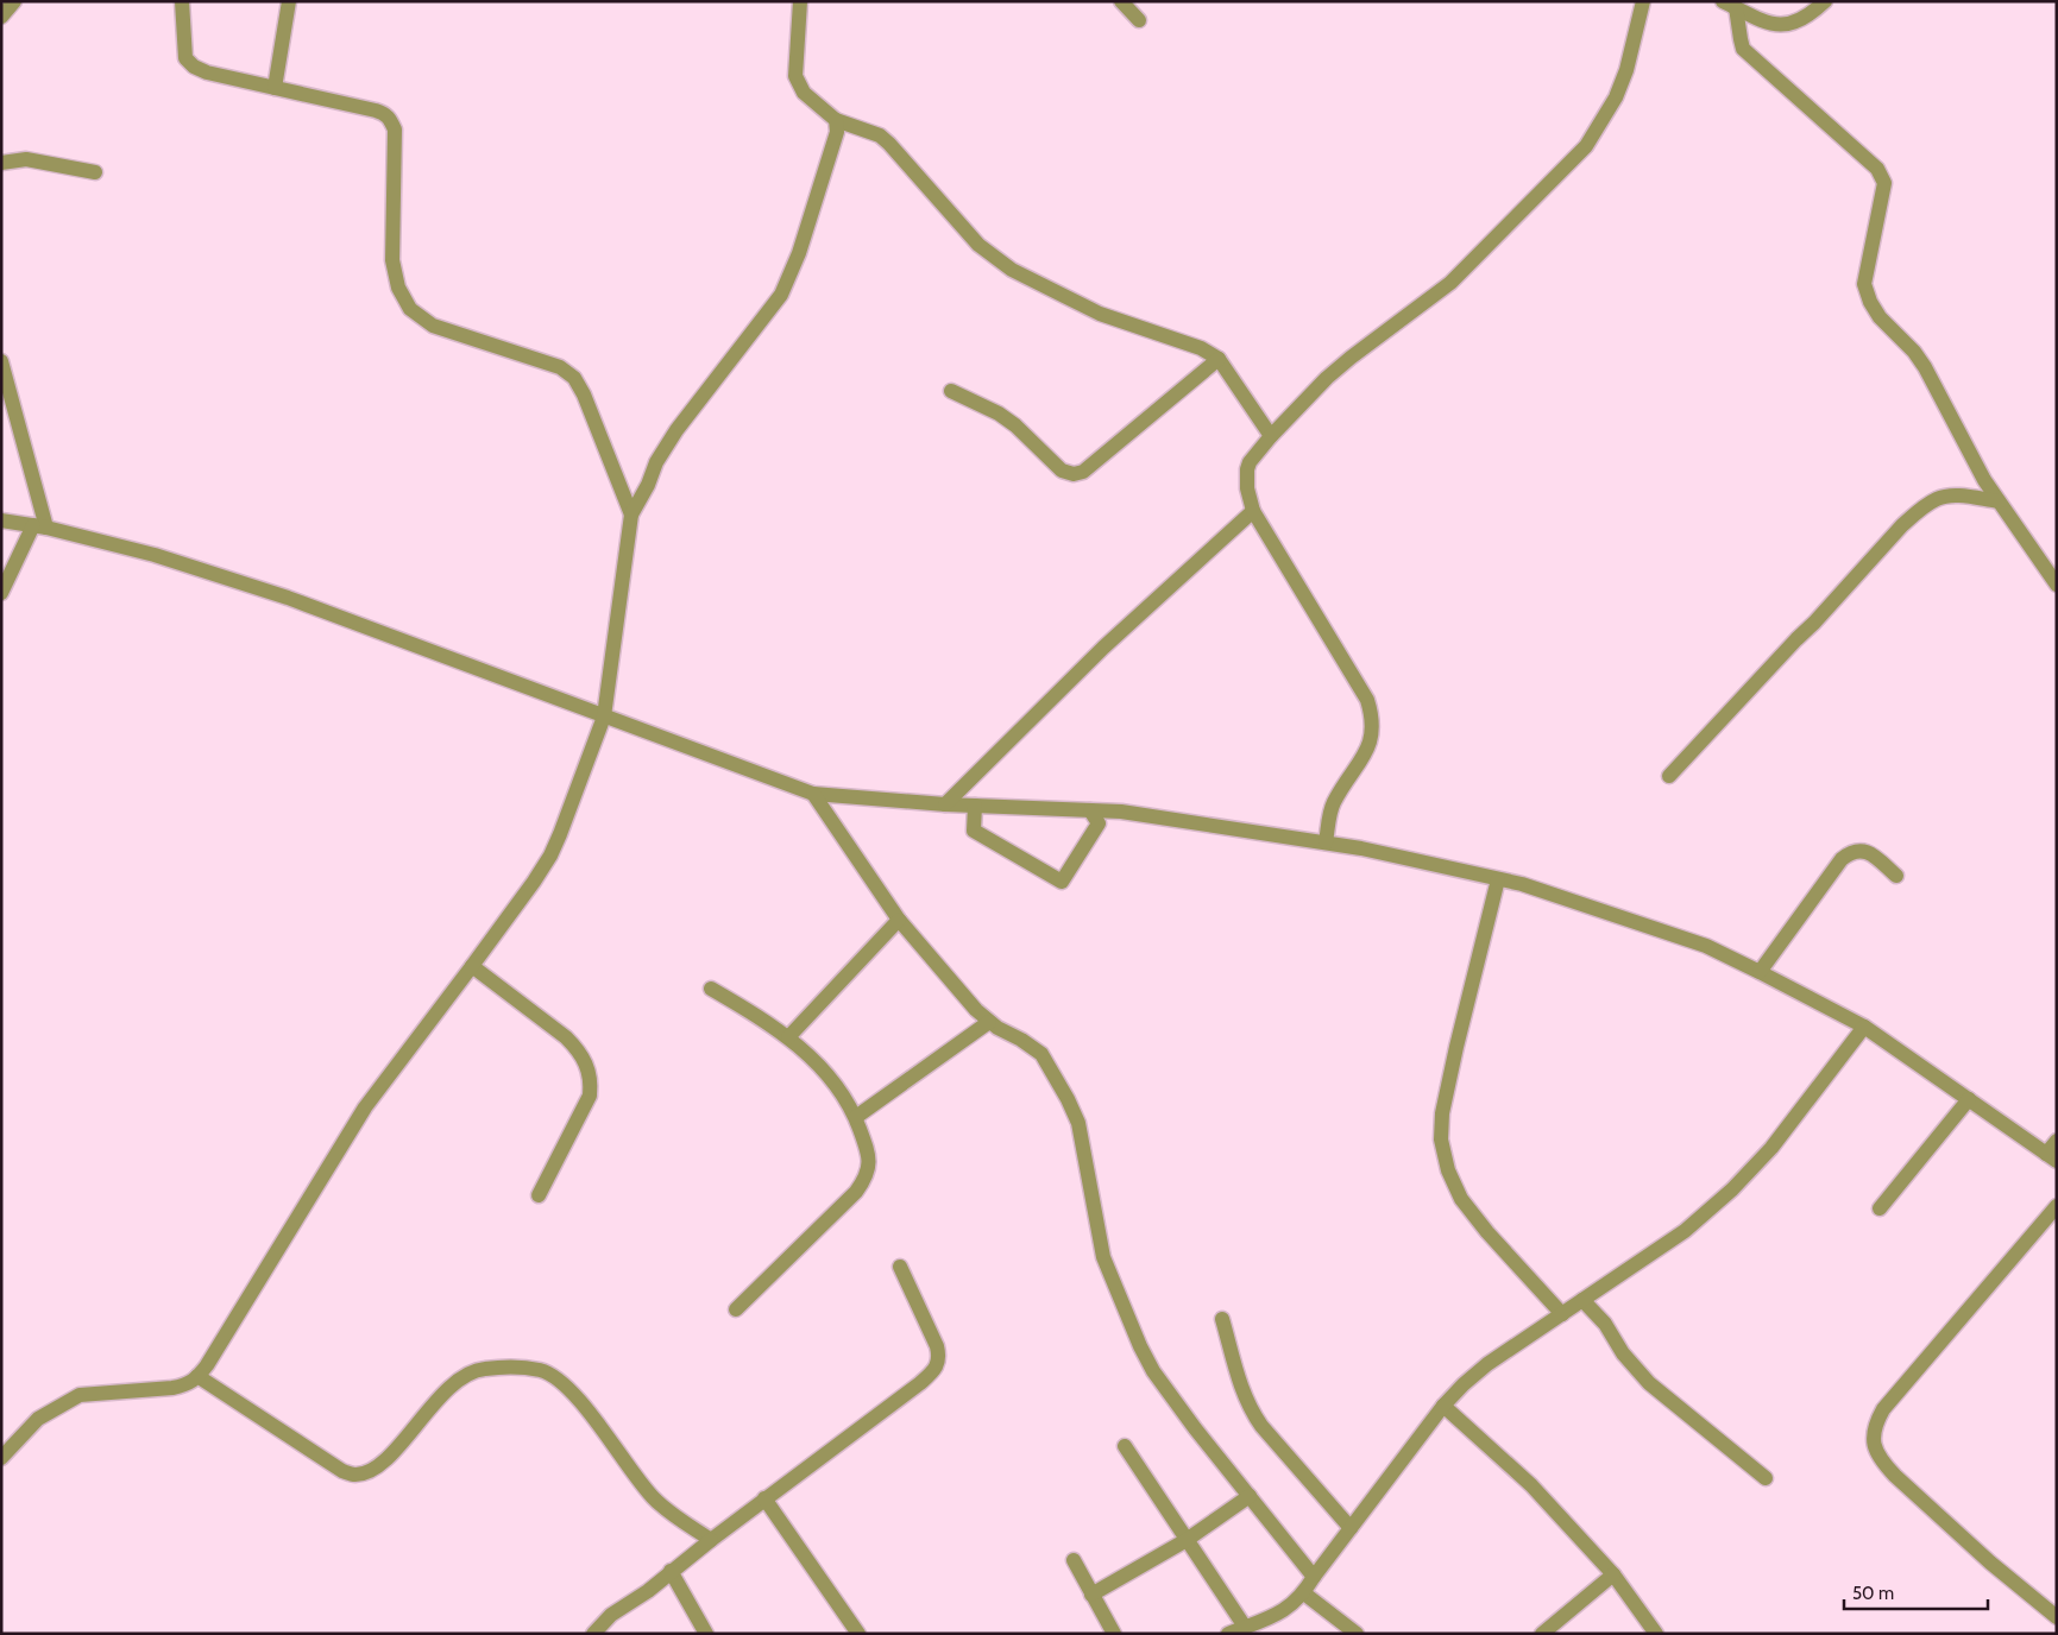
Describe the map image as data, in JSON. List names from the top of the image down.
{
  "scale_bar": "50 m"
}
